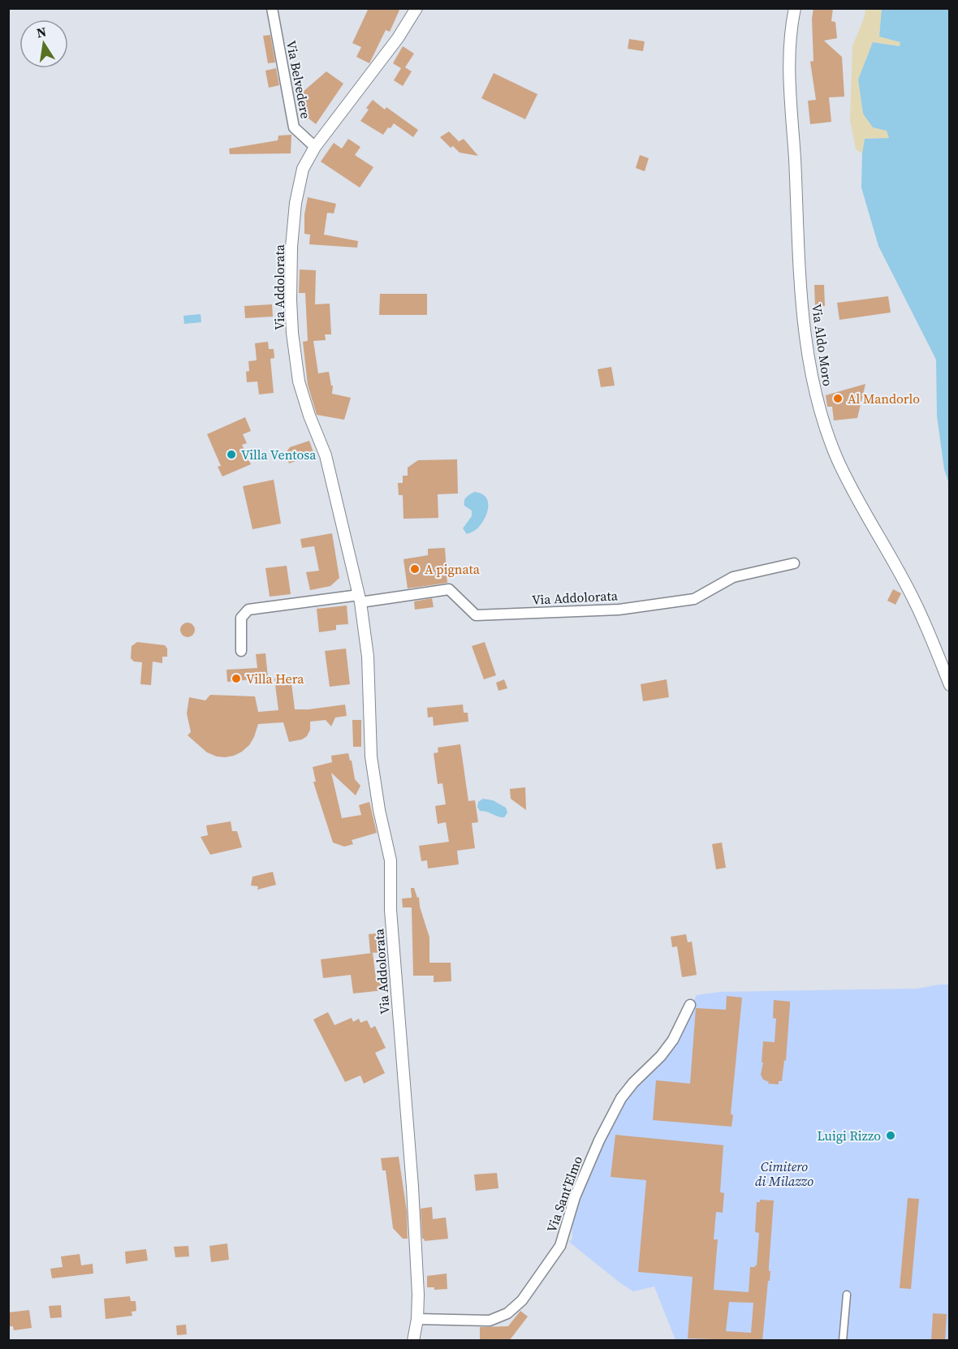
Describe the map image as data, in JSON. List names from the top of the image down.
{
  "streets": {
    "street": [
      "Via Belvedere",
      "Via Addolorata",
      "Via Aldo Moro",
      "Via Sant'Elmo"
    ]
  },
  "crossings": [
    ["Via Belvedere", "Via Addolorata"],
    ["Via Addolorata", "Via Sant'Elmo"]
  ],
  "parks": ["Cimitero di Milazzo"],
  "places": [
    "Al Mandorlo",
    "Villa Ventosa",
    "A pignata",
    "Villa Hera",
    "Luigi Rizzo"
  ],
  "north": "top"
}
